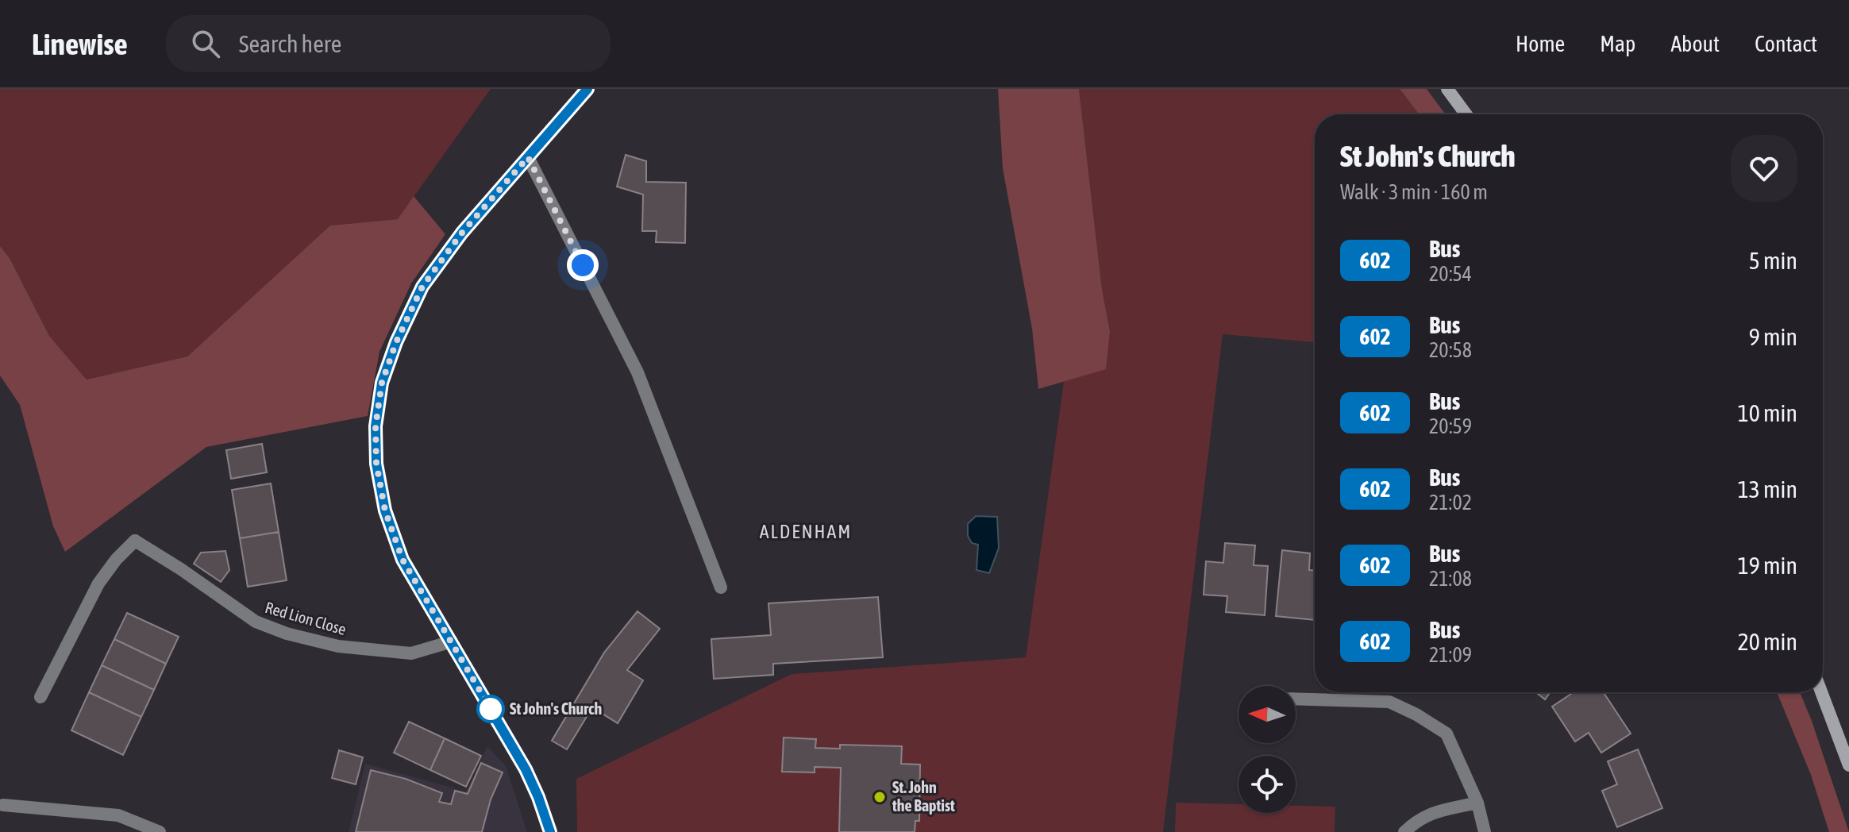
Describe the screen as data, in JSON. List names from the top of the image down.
{
  "streets": {
    "street": ["Red Lion Close"]
  },
  "districts": ["ALDENHAM"],
  "places": ["St John's Church", "St. John the Baptist"],
  "lines": ["bus line 602"],
  "north": "left",
  "page": {
    "header": "Linewise",
    "search": "Search here",
    "nav": [
      "Home",
      "Map",
      "About",
      "Contact"
    ],
    "heading": ["St John's Church", "Walk · 3 min · 160 m"],
    "list": [
      {
        "mark": "602",
        "name": "Bus",
        "note": "20:54",
        "value": "5 min"
      },
      {
        "mark": "602",
        "name": "Bus",
        "note": "20:58",
        "value": "9 min"
      },
      {
        "mark": "602",
        "name": "Bus",
        "note": "20:59",
        "value": "10 min"
      },
      {
        "mark": "602",
        "name": "Bus",
        "note": "21:02",
        "value": "13 min"
      },
      {
        "mark": "602",
        "name": "Bus",
        "note": "21:08",
        "value": "19 min"
      },
      {
        "mark": "602",
        "name": "Bus",
        "note": "21:09",
        "value": "20 min"
      }
    ]
  }
}
